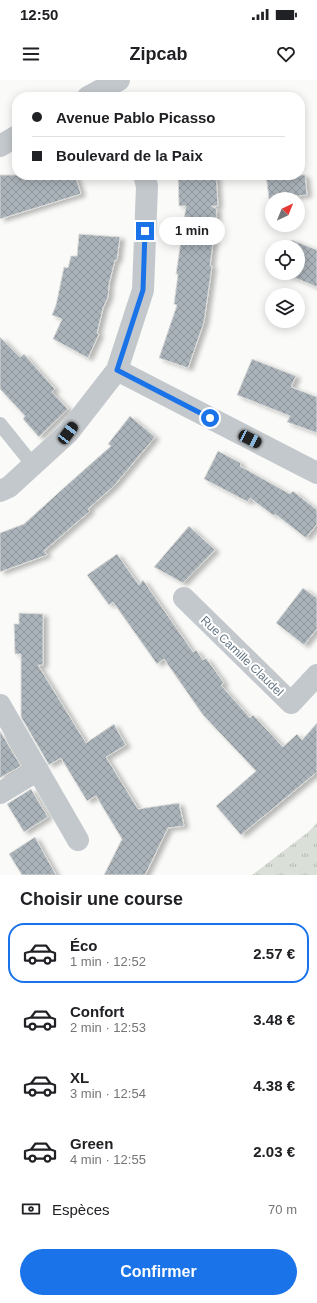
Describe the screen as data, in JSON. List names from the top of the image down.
{
  "streets": {
    "street": ["Rue Camille Claudel"]
  },
  "north": "top right",
  "page": {
    "status": "12:50",
    "header": "Zipcab",
    "banner": ["Avenue Pablo Picasso", "Boulevard de la Paix"],
    "bubble": "1 min",
    "heading": "Choisir une course",
    "list": [
      {
        "name": "Éco",
        "note": "1 min · 12:52",
        "value": "2.57 €"
      },
      {
        "name": "Confort",
        "note": "2 min · 12:53",
        "value": "3.48 €"
      },
      {
        "name": "XL",
        "note": "3 min · 12:54",
        "value": "4.38 €"
      },
      {
        "name": "Green",
        "note": "4 min · 12:55",
        "value": "2.03 €"
      }
    ],
    "pay": ["Espèces", "70 m"],
    "buttons": "Confirmer"
  }
}
